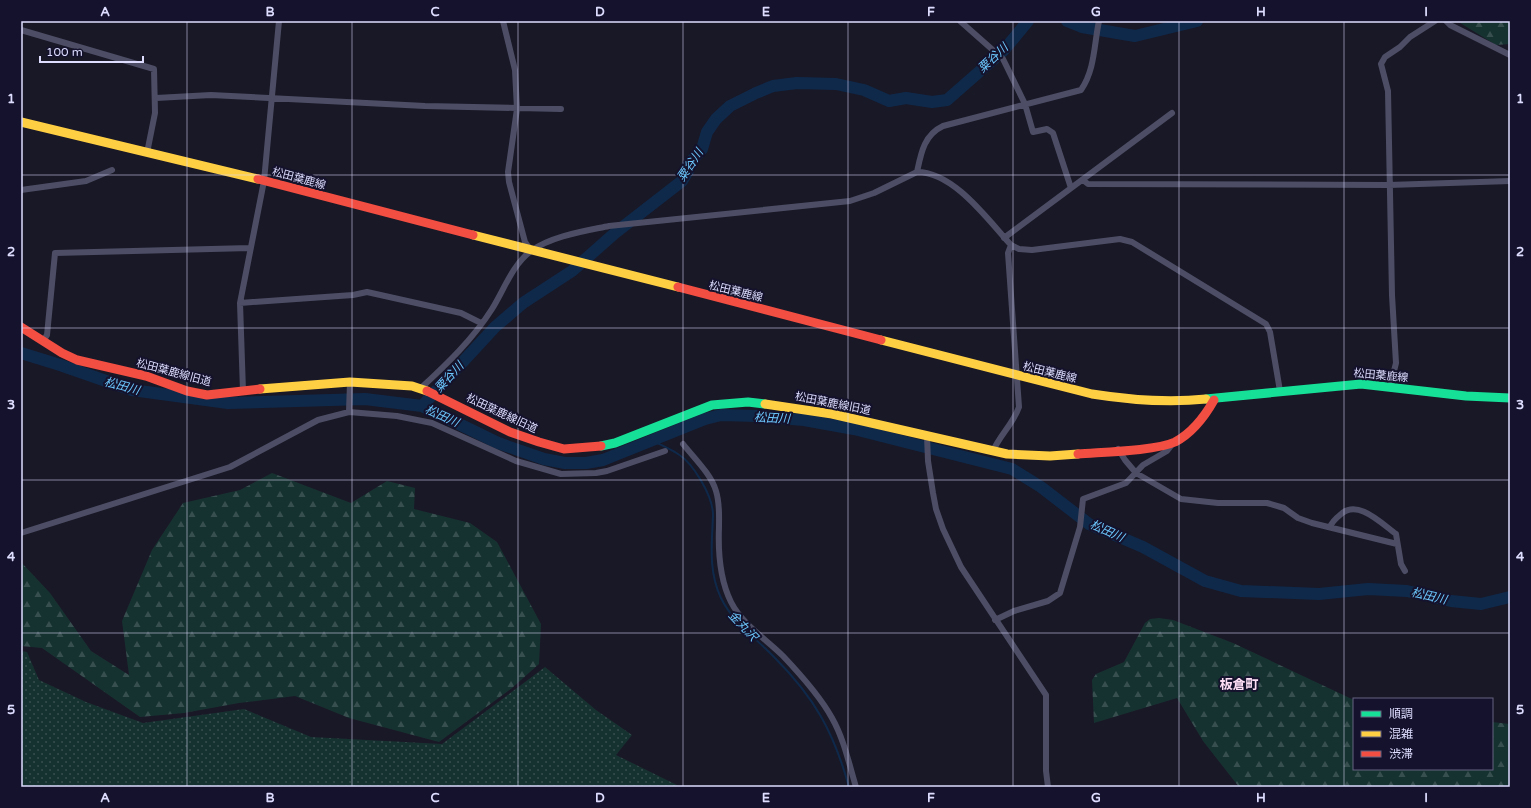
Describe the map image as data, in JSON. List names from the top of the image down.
{
  "streets": {
    "main road": ["松田葉鹿線", "松田葉鹿線旧道"]
  },
  "crossings": [
    ["松田葉鹿線", "松田葉鹿線旧道"]
  ],
  "districts": ["板倉町"],
  "water": ["粟谷川", "松田川", "金丸沢"],
  "legend": ["順調", "混雑", "渋滞"],
  "scale_bar": "100 m",
  "grid": {
    "columns": [
      "A",
      "B",
      "C",
      "D",
      "E",
      "F",
      "G",
      "H",
      "I"
    ],
    "rows": [
      "1",
      "2",
      "3",
      "4",
      "5"
    ]
  }
}
